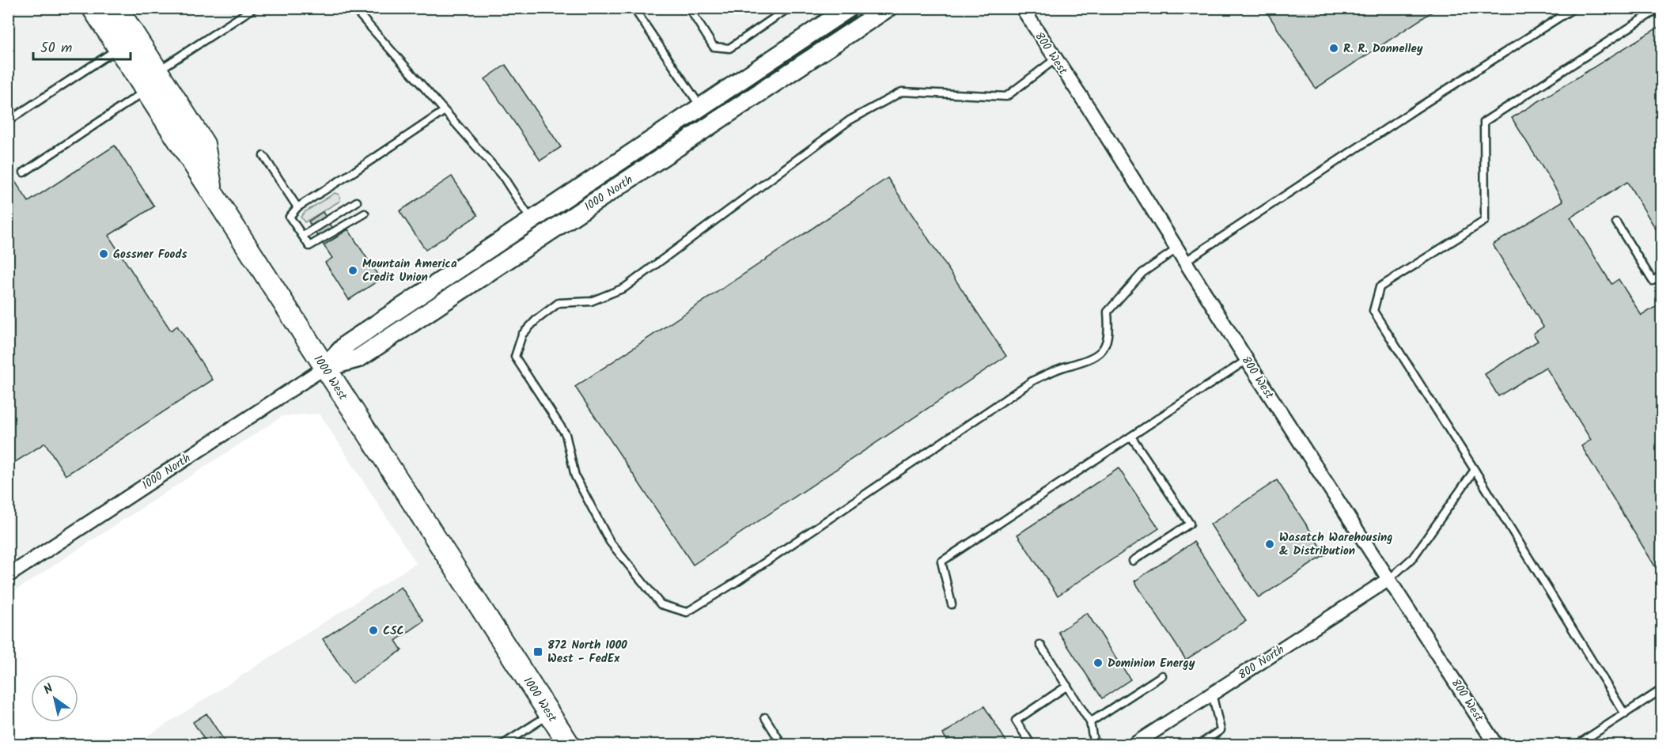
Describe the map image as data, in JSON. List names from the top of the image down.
{
  "streets": {
    "main road": ["1000 West"],
    "street": ["800 West", "1000 North", "800 North"]
  },
  "crossings": [
    ["800 West", "800 North"],
    ["1000 North", "1000 West"]
  ],
  "places": {
    "other": [
      "R. R. Donnelley",
      "Gossner Foods",
      "Mountain America Credit Union",
      "Wasatch Warehousing & Distribution",
      "CSC",
      "Dominion Energy"
    ],
    "transit": ["872 North 1000 West - FedEx"]
  },
  "scale_bar": "50 m",
  "north": "top left"
}
